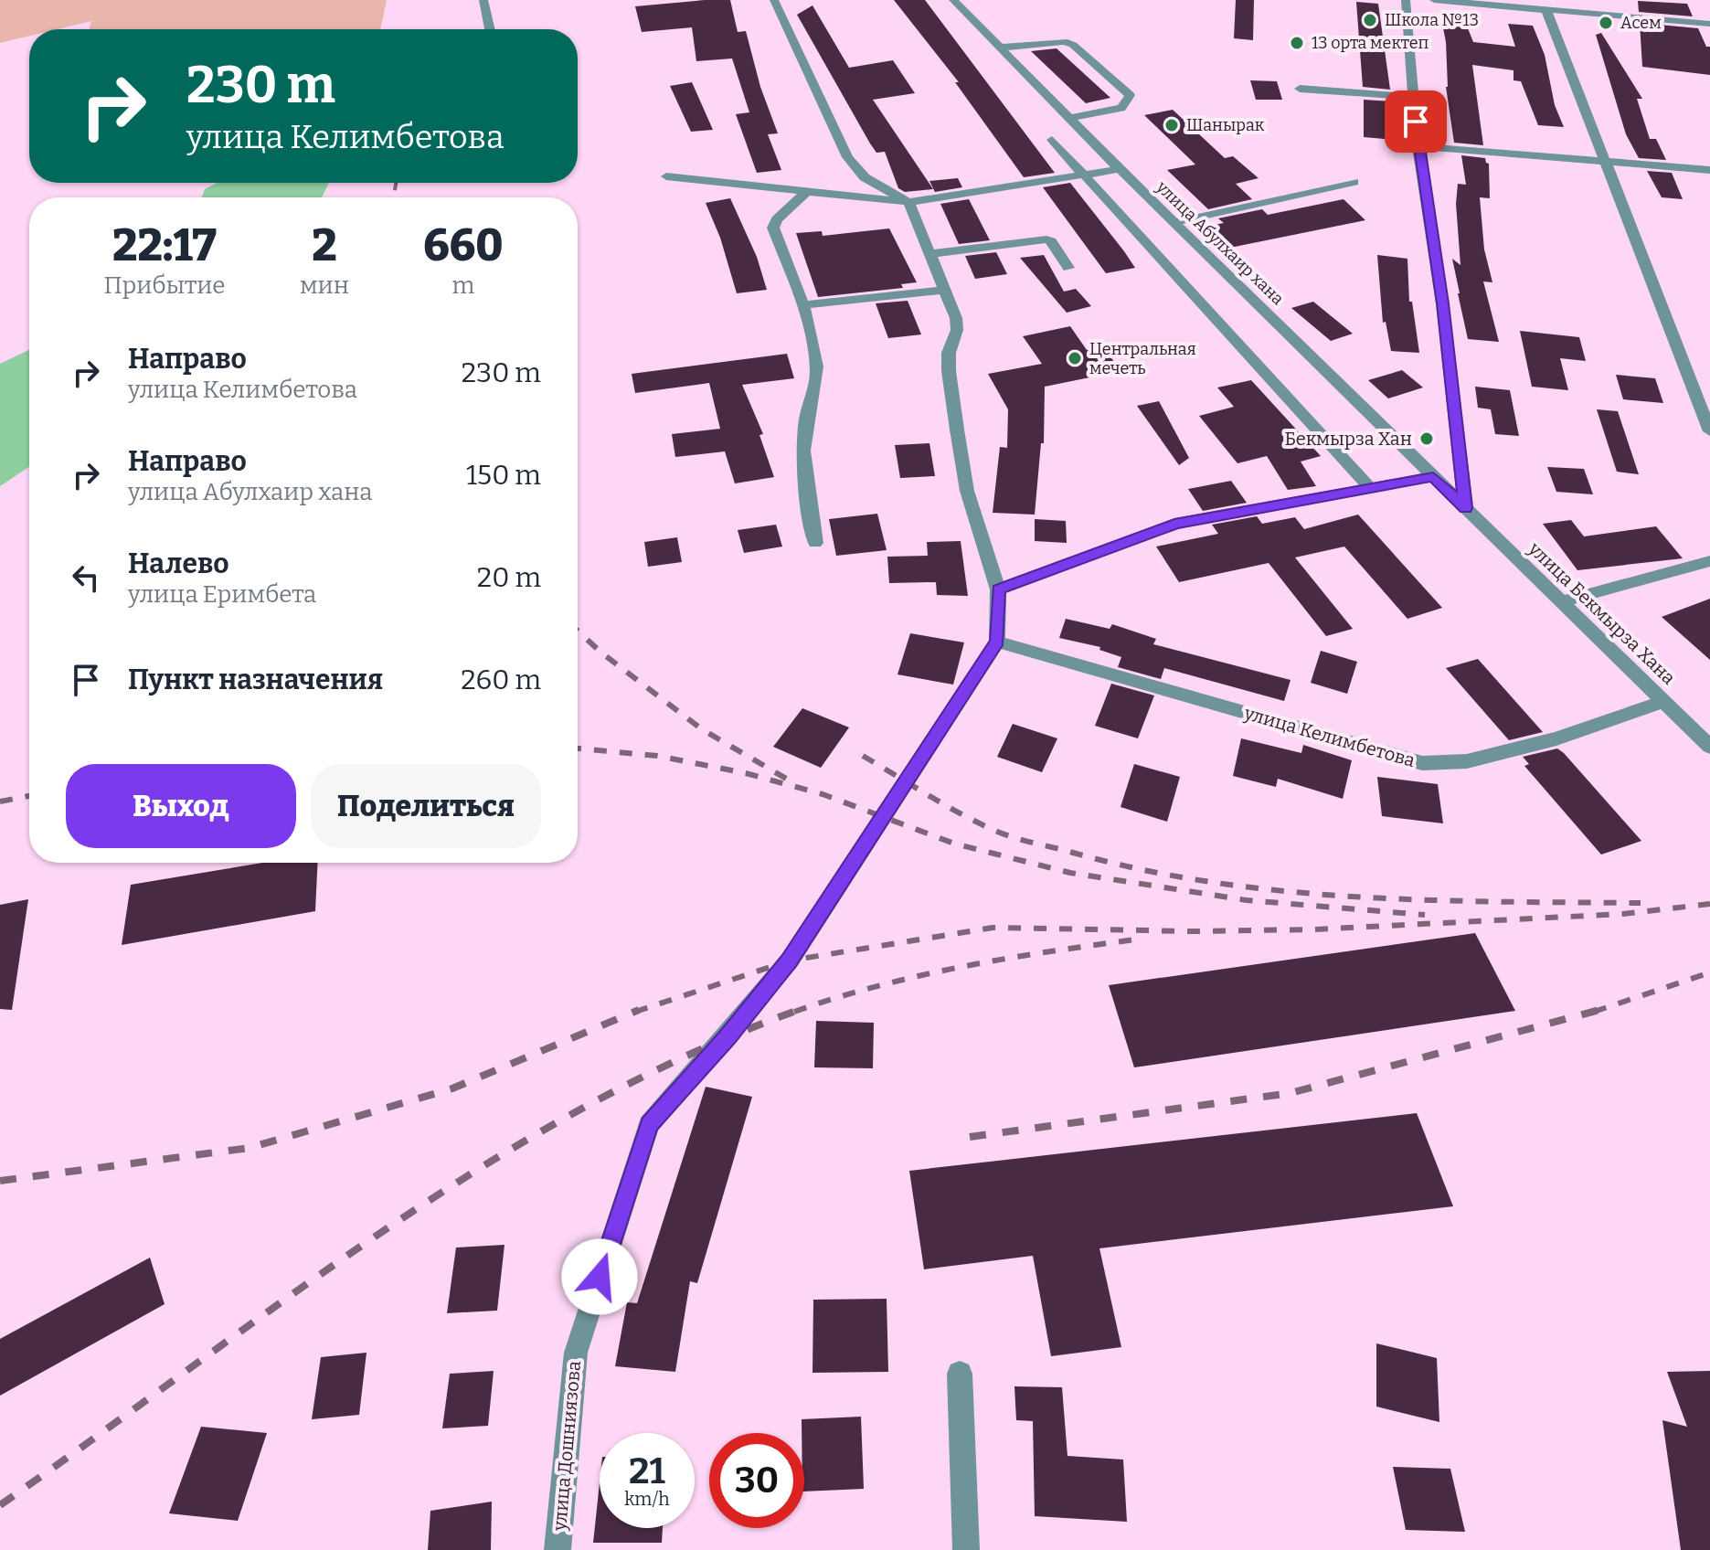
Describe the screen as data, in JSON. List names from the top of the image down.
{
  "streets": {
    "street": [
      "улица Абулхаир хана",
      "улица Бекмырза Хана",
      "улица Келимбетова",
      "улица Дошниязова"
    ]
  },
  "crossings": [
    ["улица Абулхаир хана", "улица Бекмырза Хана"],
    ["улица Бекмырза Хана", "улица Келимбетова"],
    ["улица Келимбетова", "улица Дошниязова"]
  ],
  "places": [
    "Школа №13",
    "Асем",
    "13 орта мектеп",
    "Шанырак",
    "Центральная мечеть",
    "Бекмырза Хан"
  ],
  "page": {
    "turn": ["230 m", "улица Келимбетова"],
    "eta": [
      "22:17",
      "Прибытие",
      "2",
      "мин",
      "660",
      "m"
    ],
    "list": [
      {
        "name": "Направо",
        "note": "улица Келимбетова",
        "value": "230 m"
      },
      {
        "name": "Направо",
        "note": "улица Абулхаир хана",
        "value": "150 m"
      },
      {
        "name": "Налево",
        "note": "улица Еримбета",
        "value": "20 m"
      },
      {
        "name": "Пункт назначения",
        "value": "260 m"
      }
    ],
    "buttons": ["Выход", "Поделиться"],
    "speed": "21 km/h",
    "limit": "30"
  }
}
